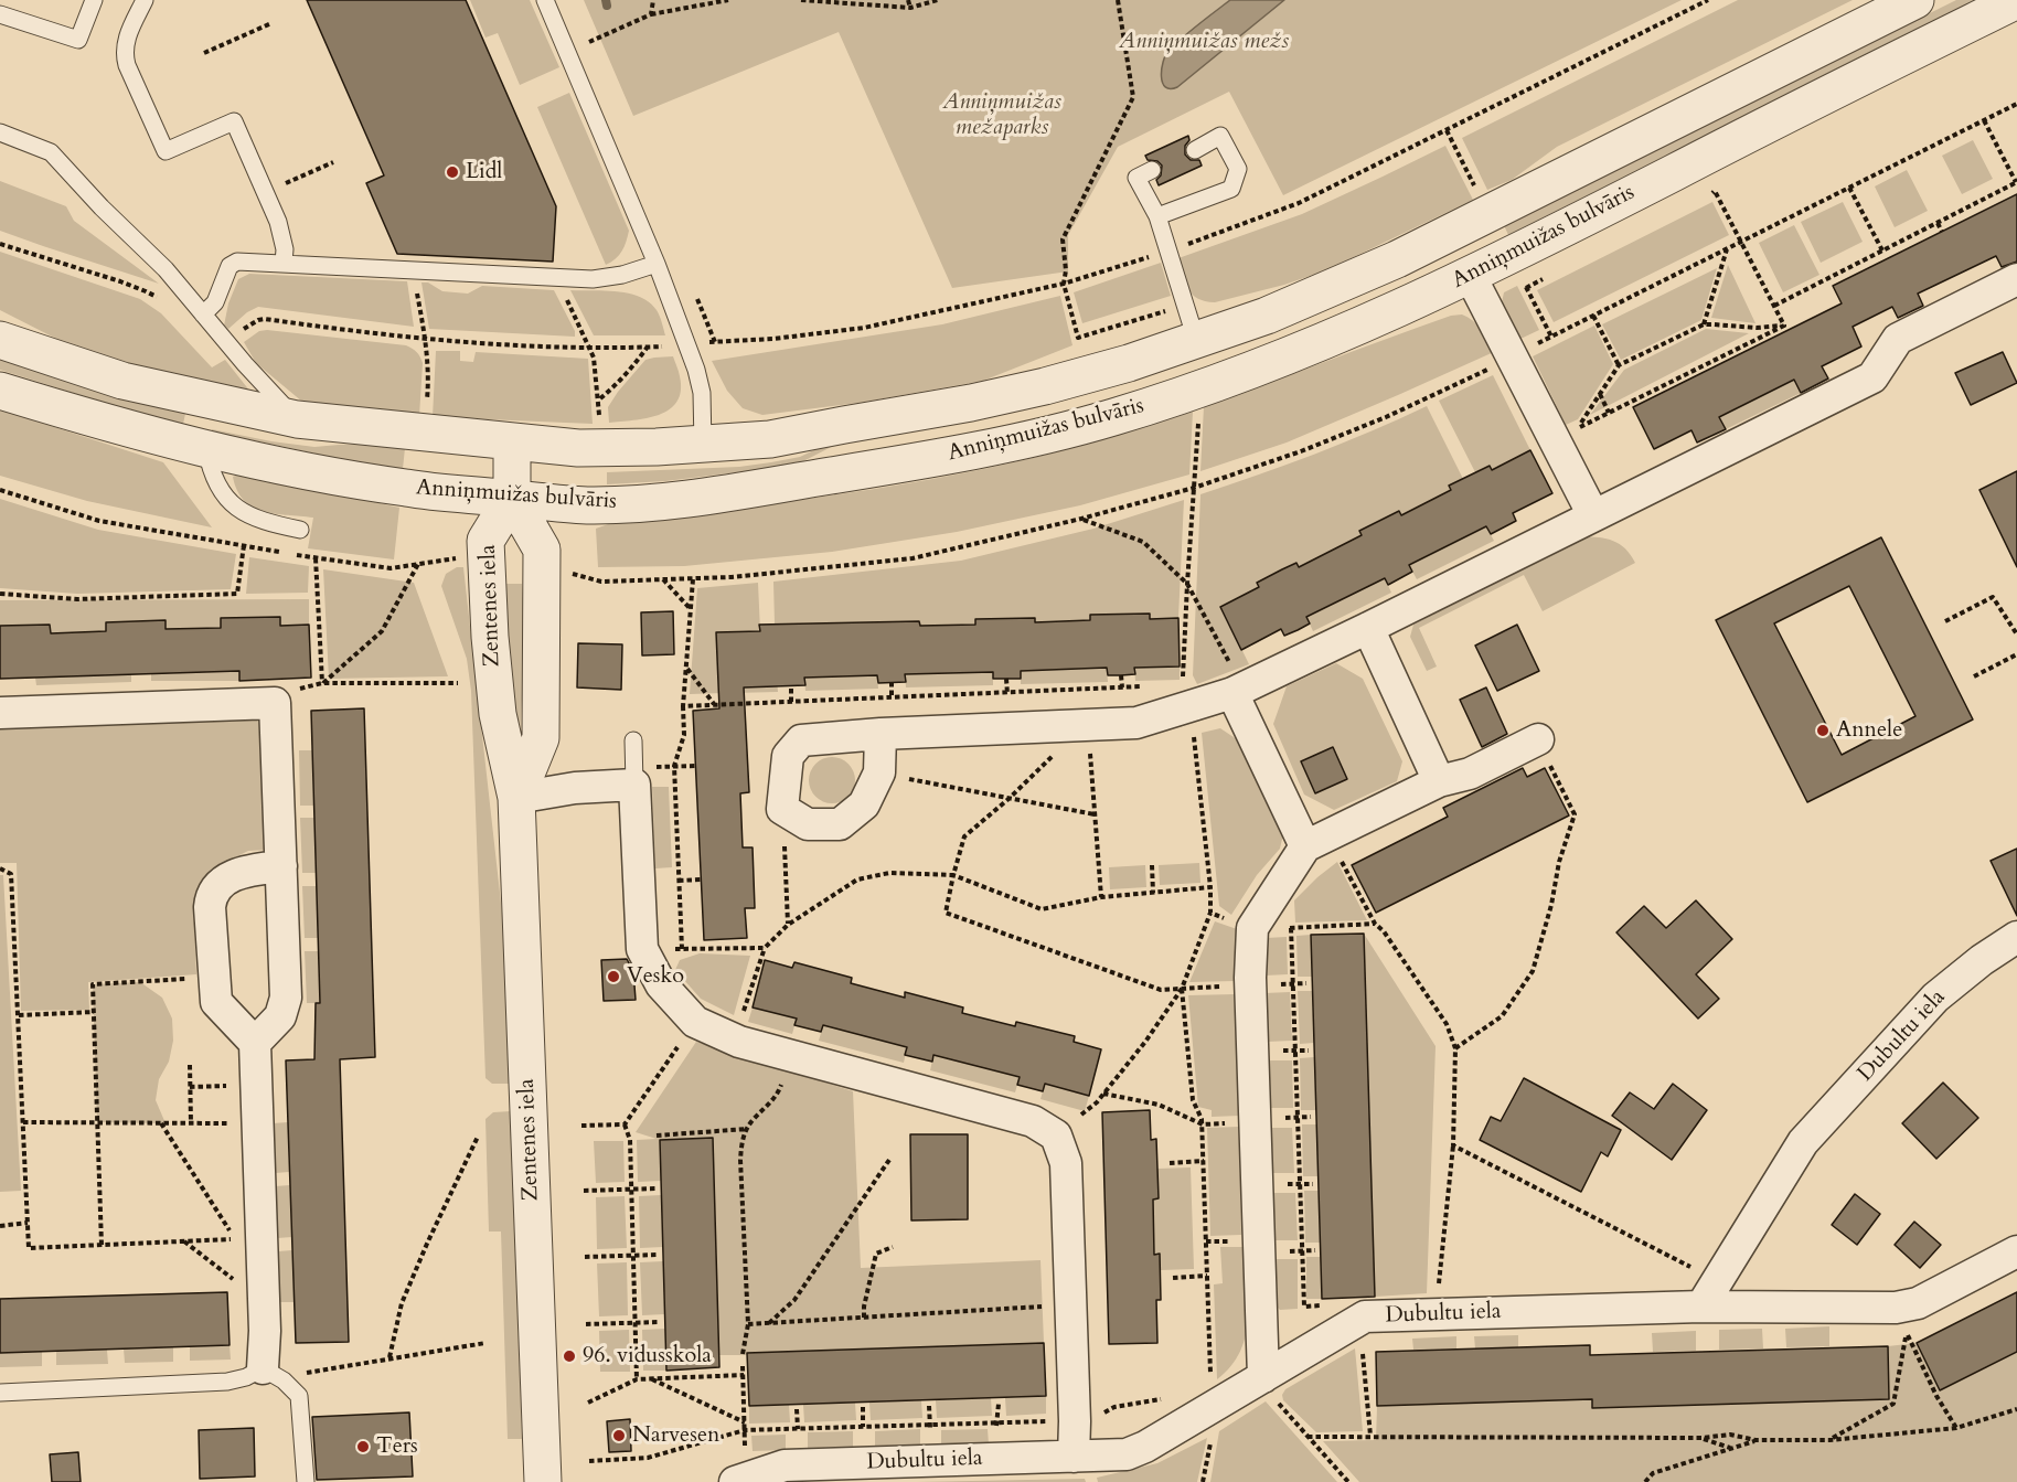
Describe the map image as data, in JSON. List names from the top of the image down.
{
  "streets": {
    "street": ["Anniņmuižas bulvāris", "Zentenes iela", "Dubultu iela"]
  },
  "crossings": [
    ["Anniņmuižas bulvāris", "Zentenes iela"]
  ],
  "parks": ["Anniņmuižas mežs", "Anniņmuižas mežaparks"],
  "places": [
    "Lidl",
    "Annele",
    "Vesko",
    "96. vidusskola",
    "Narvesen",
    "Ters"
  ]
}
